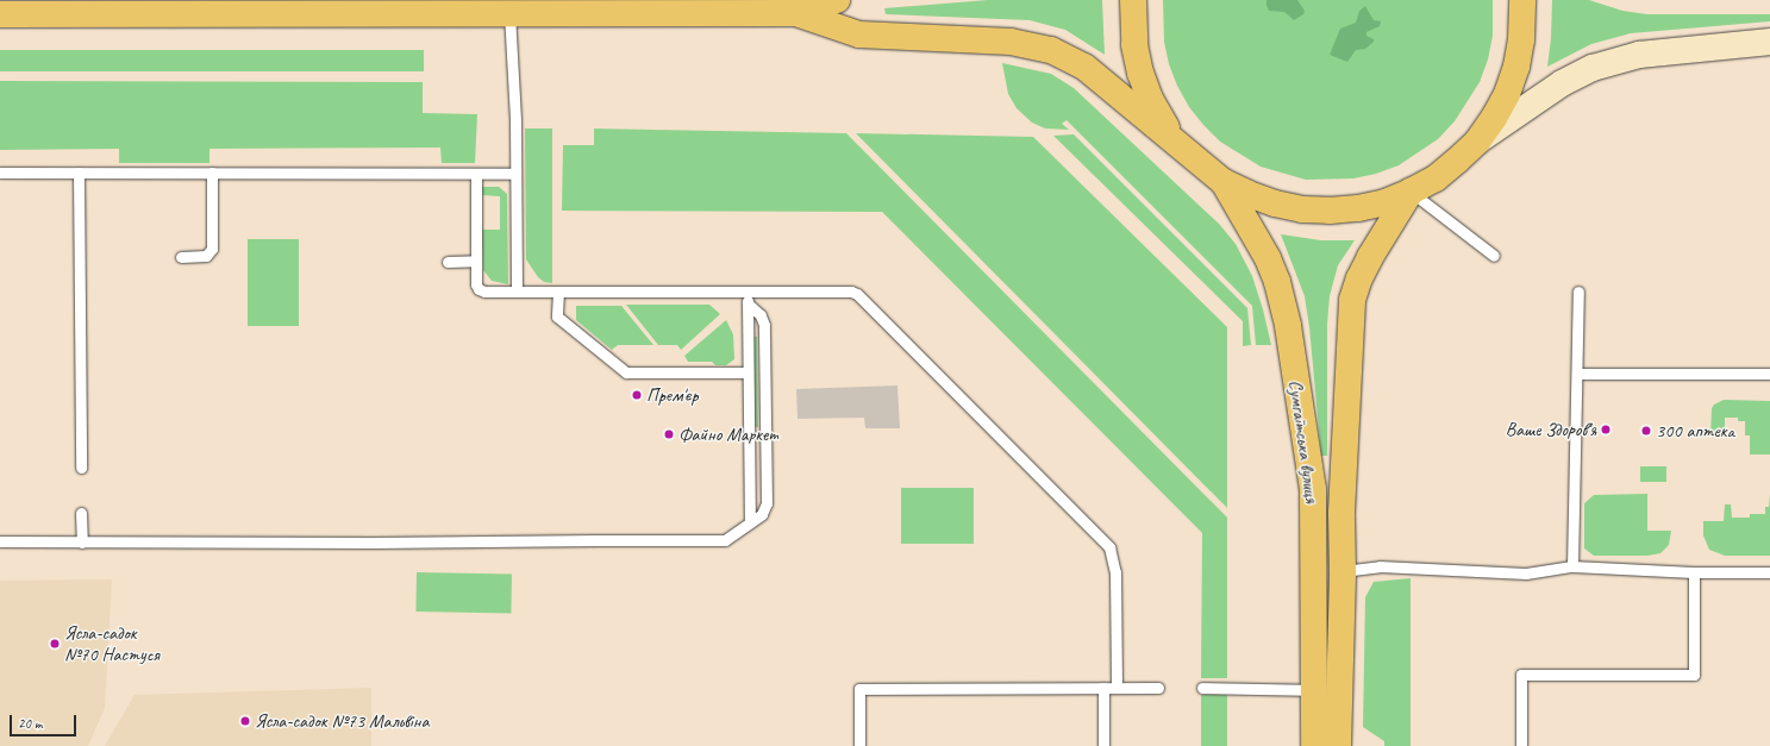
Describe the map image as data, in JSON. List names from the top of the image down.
{
  "streets": {
    "main road": ["Сумгаїтська вулиця"]
  },
  "places": [
    "Прем'єр",
    "Ваше Здоров'я",
    "300 аптека",
    "Файно Маркет",
    "Ясла-садок №70 Настуся",
    "Ясла-садок №73 Мальвіна"
  ],
  "scale_bar": "20 m"
}
